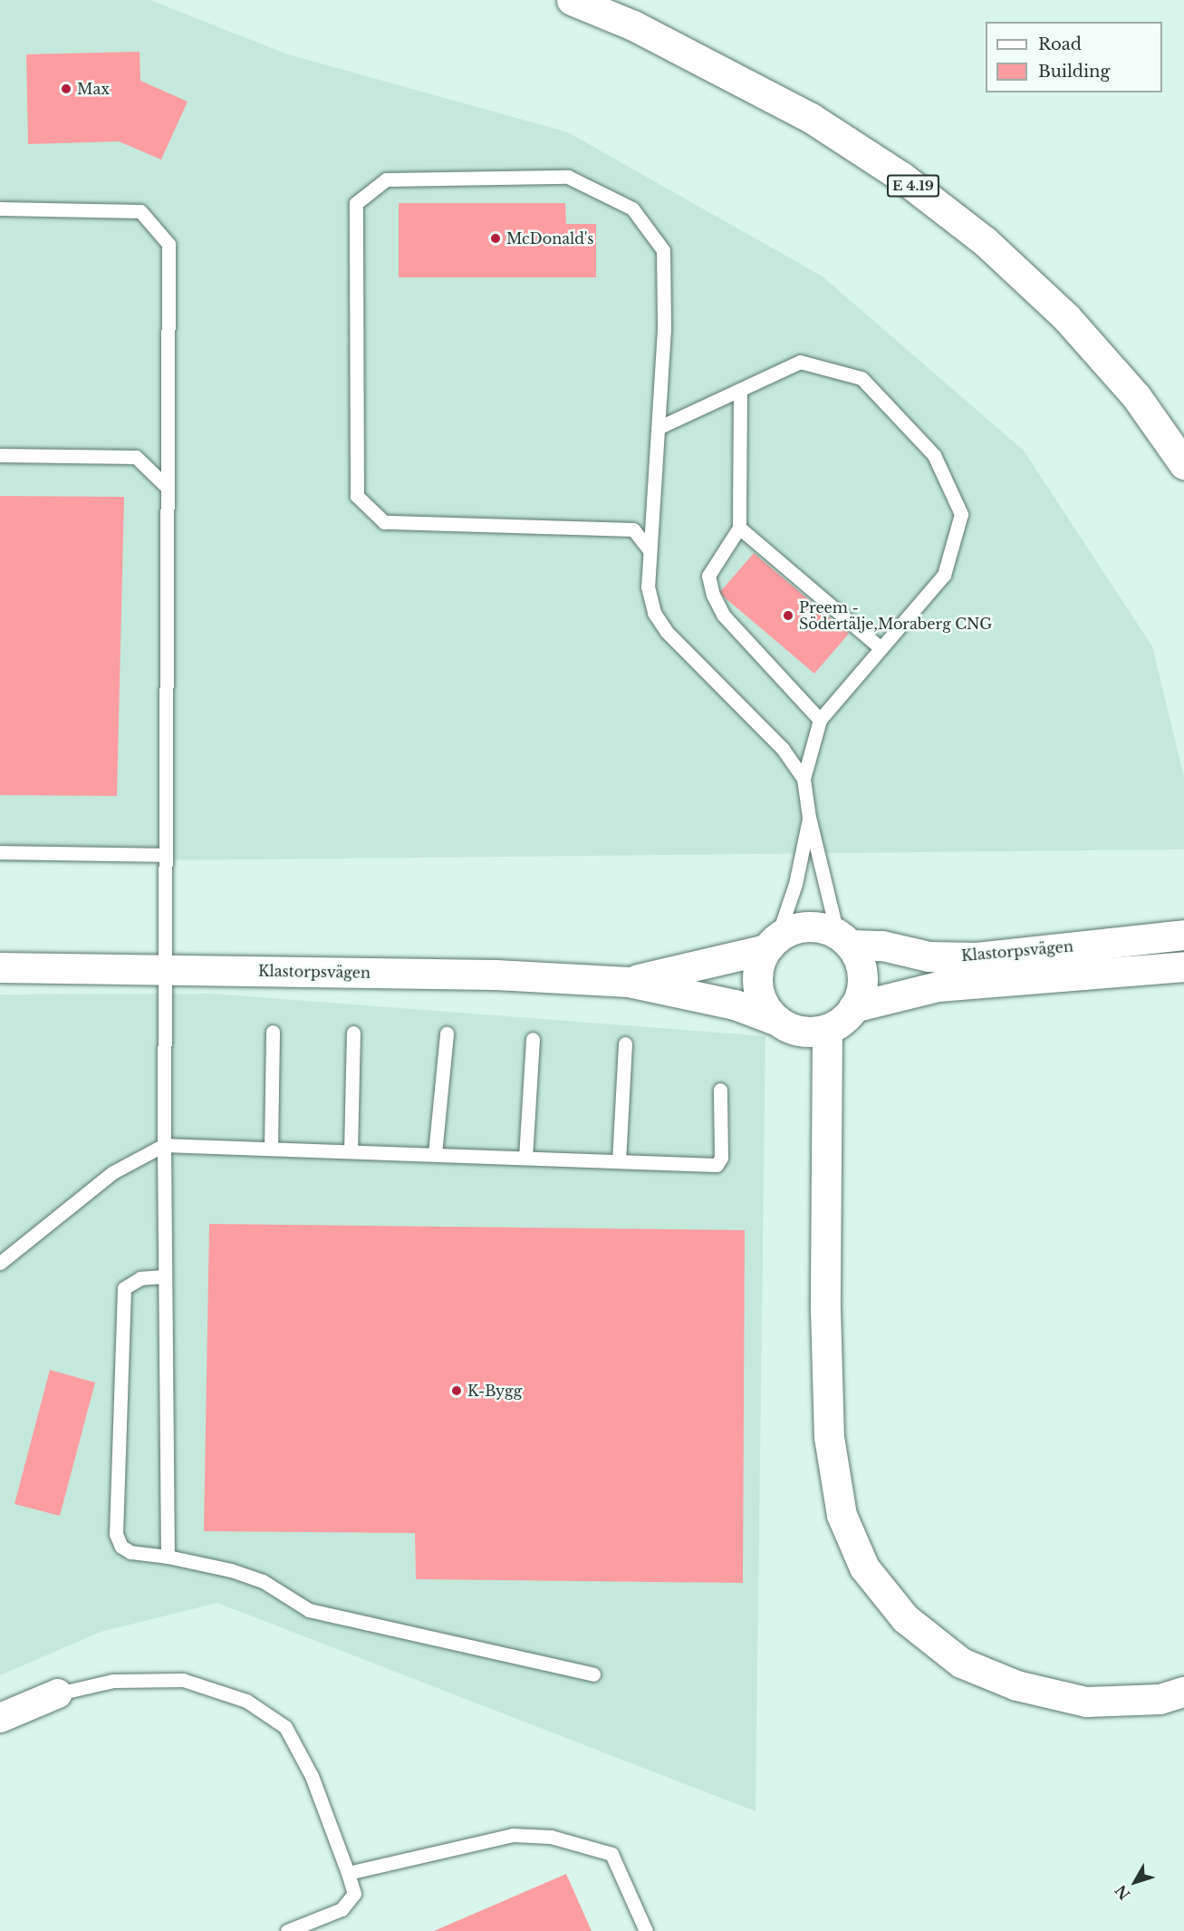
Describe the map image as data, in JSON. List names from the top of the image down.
{
  "streets": {
    "main road": ["E 4.19", "Klastorpsvägen"]
  },
  "places": [
    "Max",
    "McDonald's",
    "Preem - Södertälje,Moraberg CNG",
    "K-Bygg"
  ],
  "legend": ["Road", "Building"],
  "north": "bottom left"
}
